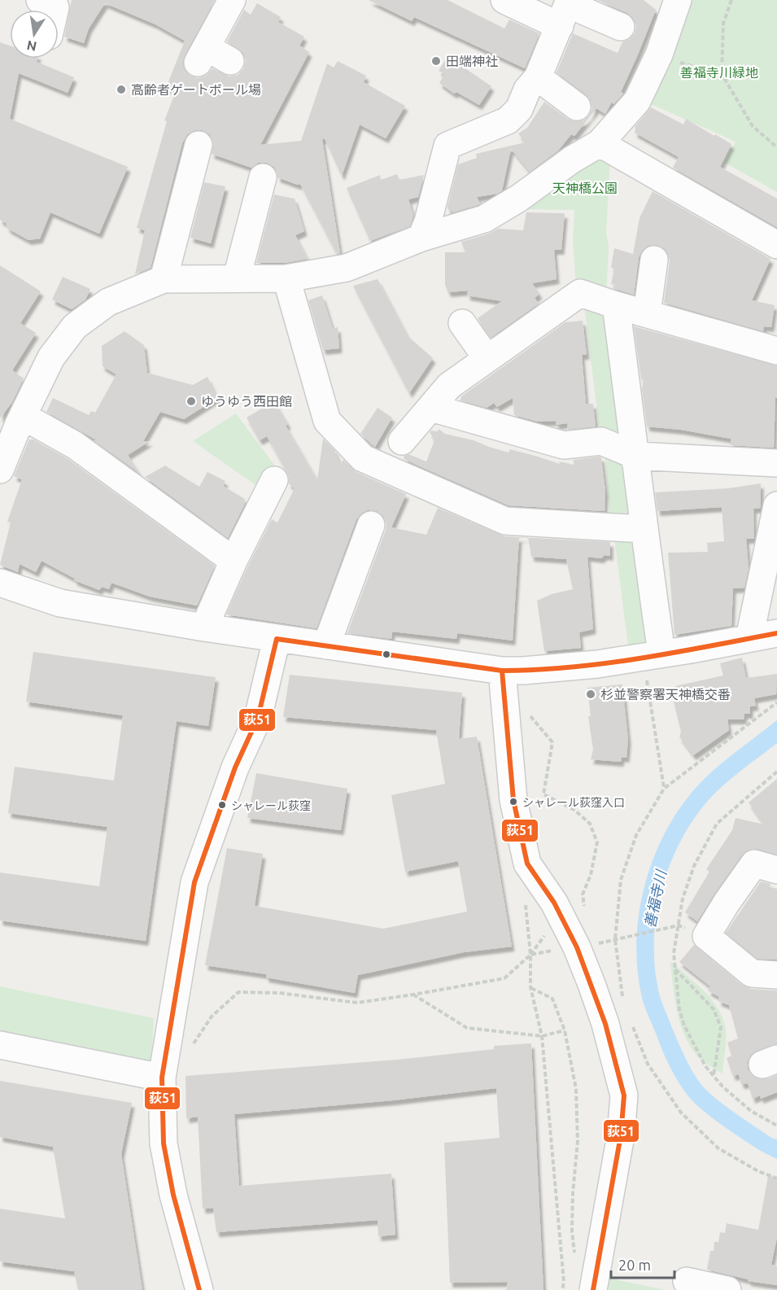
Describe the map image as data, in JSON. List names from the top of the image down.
{
  "water": ["善福寺川"],
  "parks": ["善福寺川緑地", "天神橋公園"],
  "places": [
    "田端神社",
    "高齢者ゲートボール場",
    "ゆうゆう西田館",
    "杉並警察署天神橋交番",
    "シャレール荻窪入口",
    "シャレール荻窪"
  ],
  "lines": ["transit line 荻51"],
  "scale_bar": "20 m",
  "north": "bottom"
}
